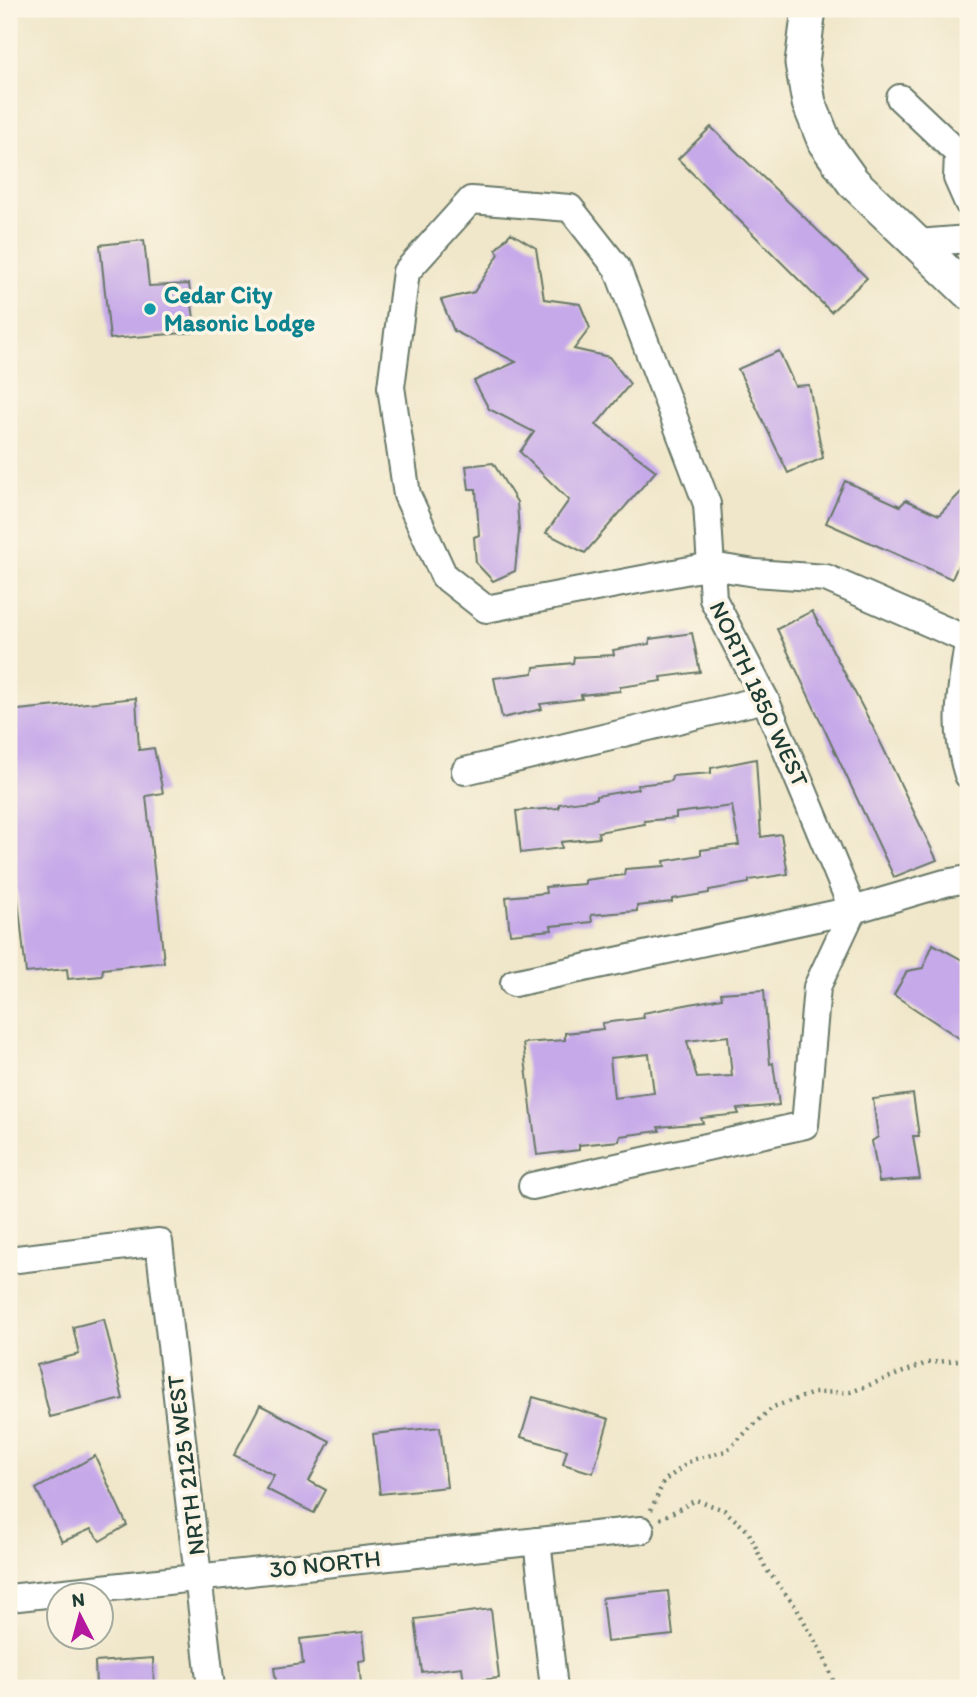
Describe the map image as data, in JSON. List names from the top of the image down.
{
  "streets": {
    "street": ["NORTH 1850 WEST", "NRTH 2125 WEST", "30 NORTH"]
  },
  "crossings": [
    ["NRTH 2125 WEST", "30 NORTH"]
  ],
  "places": ["Cedar City Masonic Lodge"],
  "north": "top"
}
